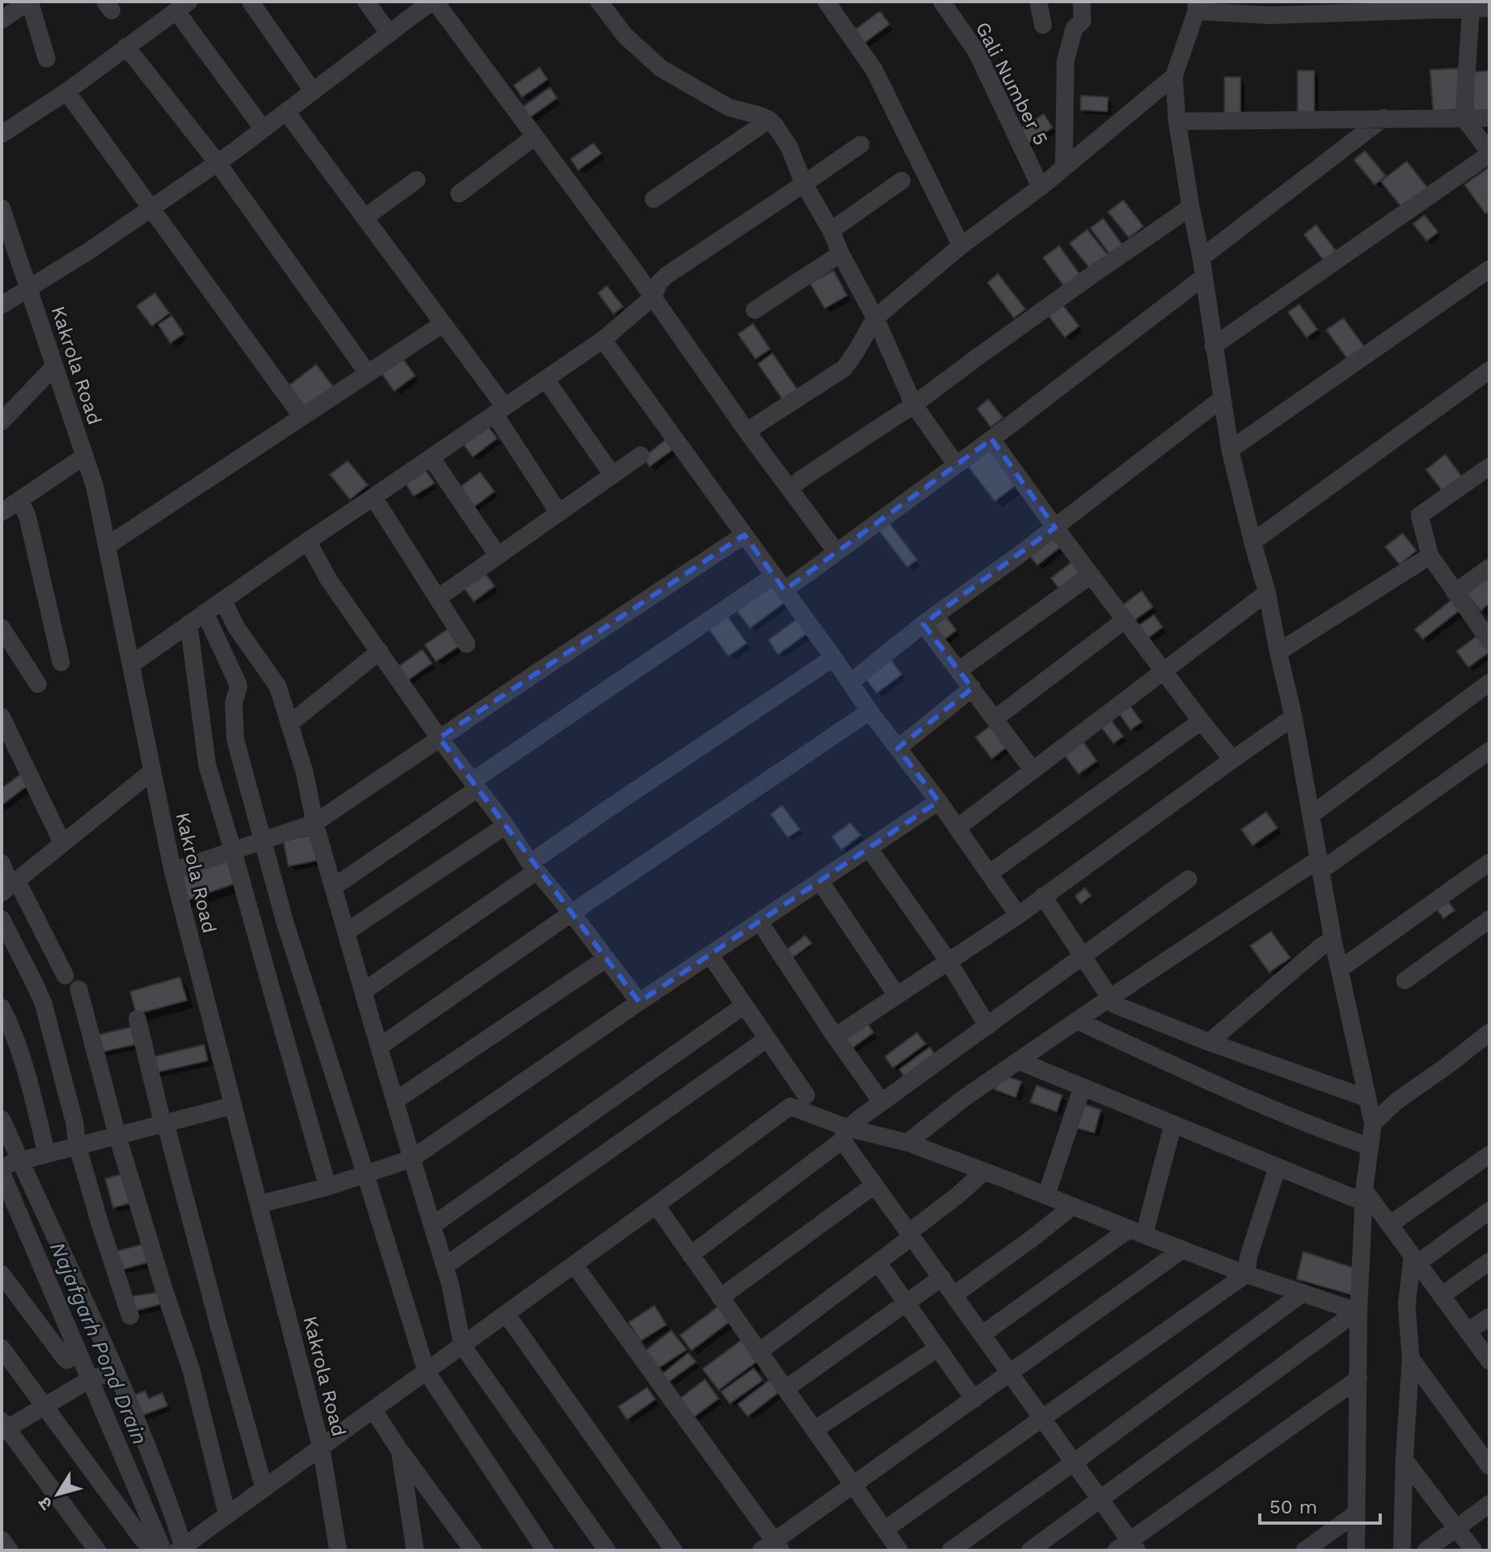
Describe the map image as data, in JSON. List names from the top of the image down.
{
  "streets": {
    "street": ["Gali Number 5", "Kakrola Road"]
  },
  "water": ["Najafgarh Pond Drain"],
  "scale_bar": "50 m",
  "north": "bottom left"
}
